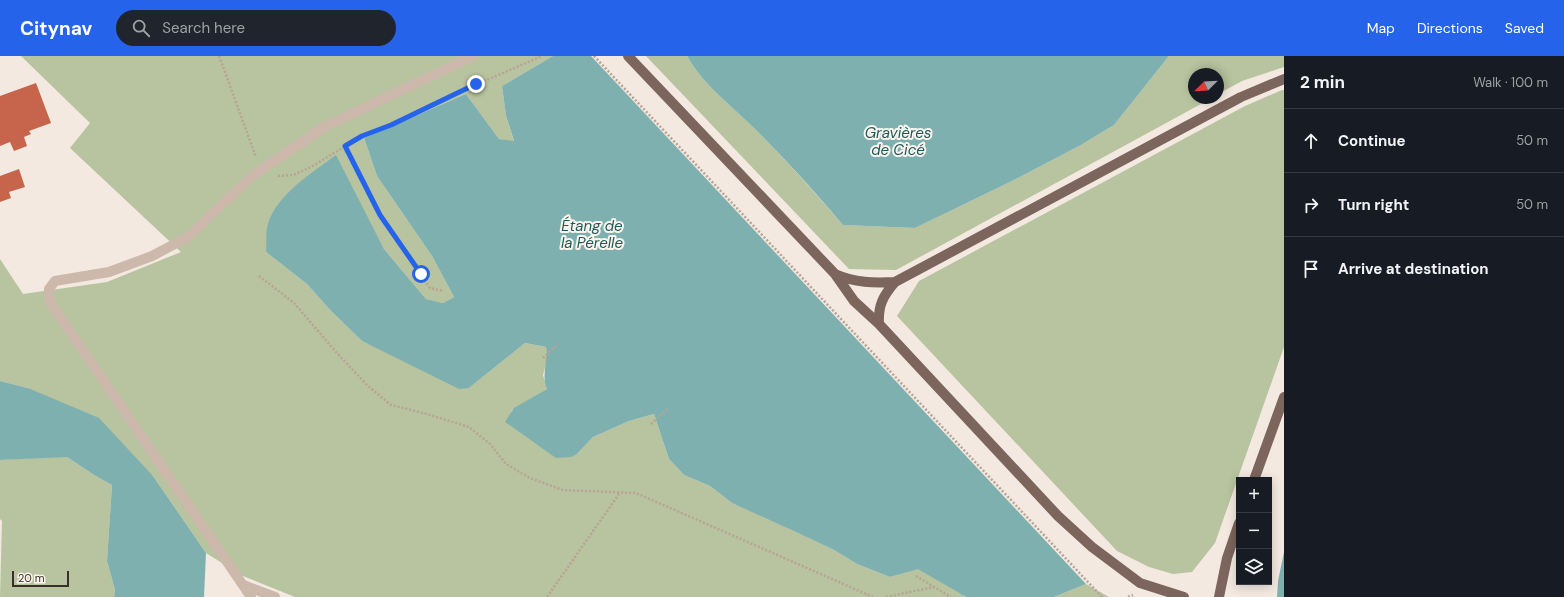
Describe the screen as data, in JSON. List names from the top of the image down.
{
  "water": ["Gravières de Cicé", "Étang de la Pérelle"],
  "scale_bar": "20 m",
  "north": "bottom left",
  "page": {
    "header": "Citynav",
    "search": "Search here",
    "nav": ["Map", "Directions", "Saved"],
    "heading": ["2 min", "Walk · 100 m"],
    "list": [
      ["Continue", "50 m"],
      ["Turn right", "50 m"],
      "Arrive at destination"
    ],
    "map_buttons": ["+", "−"],
    "scale": "20 m"
  }
}
